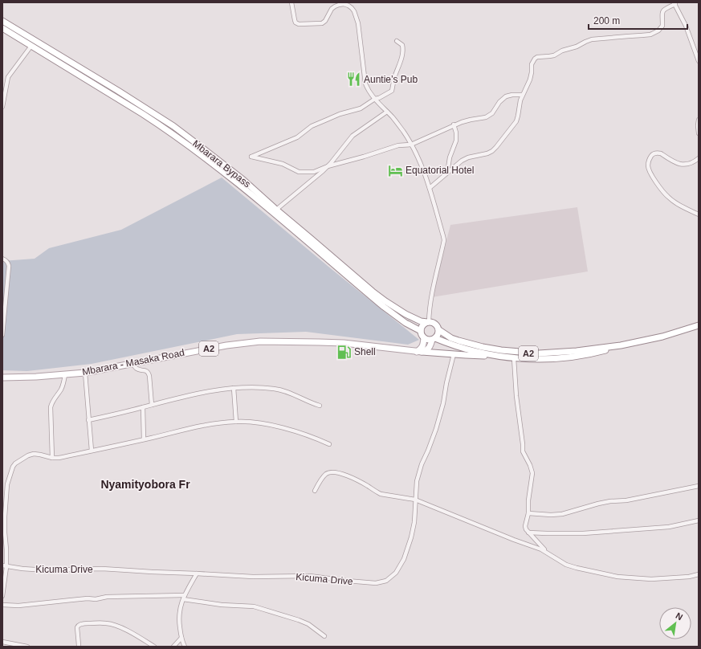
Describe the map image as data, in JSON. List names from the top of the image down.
{
  "streets": {
    "main road": ["Mbarara Bypass", "A2", "Mbarara - Masaka Road"],
    "street": ["Kicuma Drive"]
  },
  "crossings": [
    ["Mbarara Bypass", "A2"],
    ["A2", "Mbarara - Masaka Road"],
    ["A2", "Kicuma Drive"]
  ],
  "districts": ["Nyamityobora Fr"],
  "places": {
    "restaurant": ["Auntie’s Pub"],
    "hotel": ["Equatorial Hotel"],
    "fuel station": ["Shell"]
  },
  "scale_bar": "200 m",
  "north": "top right"
}
